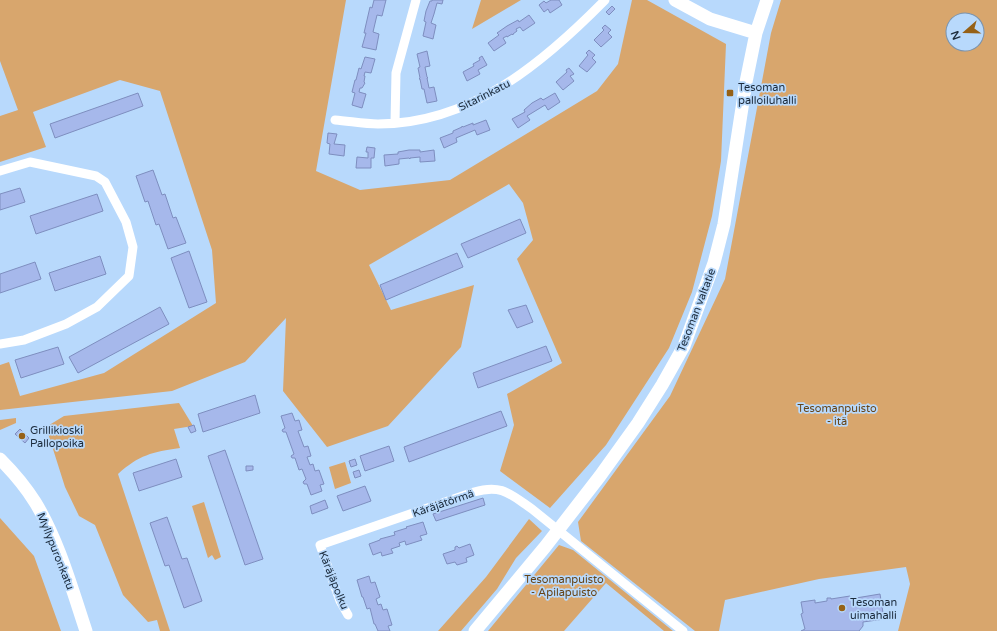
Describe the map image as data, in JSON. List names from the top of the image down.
{
  "streets": {
    "main road": ["Tesoman valtatie", "Myllypuronkatu"],
    "street": ["Sitarinkatu", "Käräjätörmä", "Käräjäpolku"]
  },
  "crossings": [
    ["Tesoman valtatie", "Käräjätörmä"],
    ["Käräjätörmä", "Käräjäpolku"]
  ],
  "parks": ["Tesomanpuisto - itä", "Tesomanpuisto - Apilapuisto"],
  "places": {
    "transit": ["Tesoman palloiluhalli"],
    "other": ["Grillikioski Pallopoika", "Tesoman uimahalli"]
  },
  "north": "left"
}
